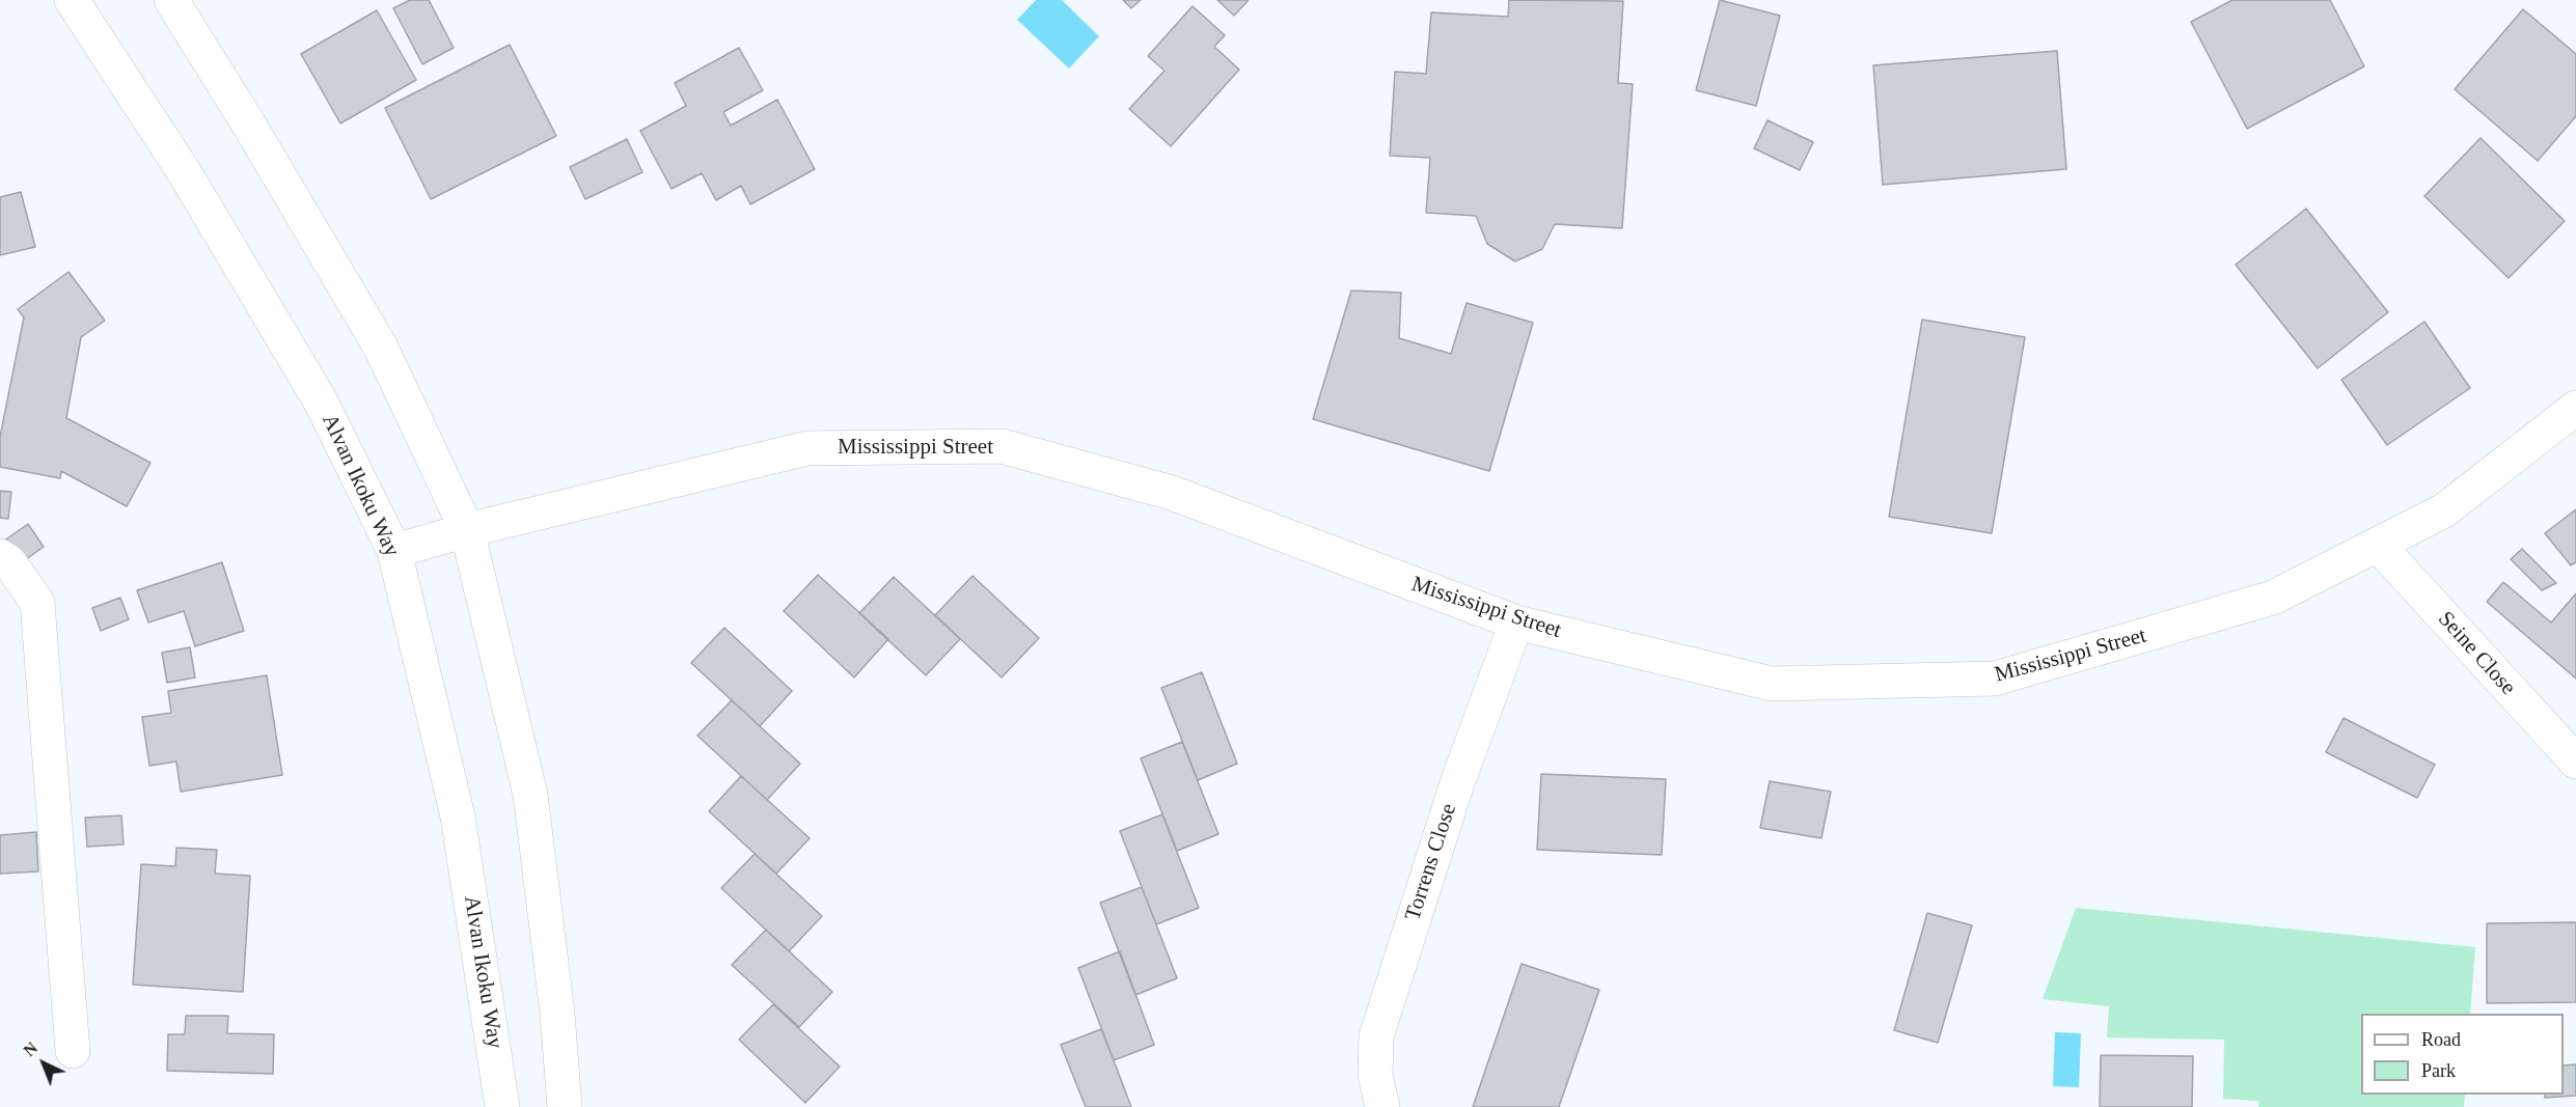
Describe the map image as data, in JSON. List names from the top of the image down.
{
  "streets": {
    "street": [
      "Mississippi Street",
      "Alvan Ikoku Way",
      "Seine Close",
      "Torrens Close"
    ]
  },
  "crossings": [
    ["Mississippi Street", "Alvan Ikoku Way"],
    ["Mississippi Street", "Seine Close"],
    ["Mississippi Street", "Torrens Close"]
  ],
  "legend": ["Road", "Park"],
  "north": "top left"
}
